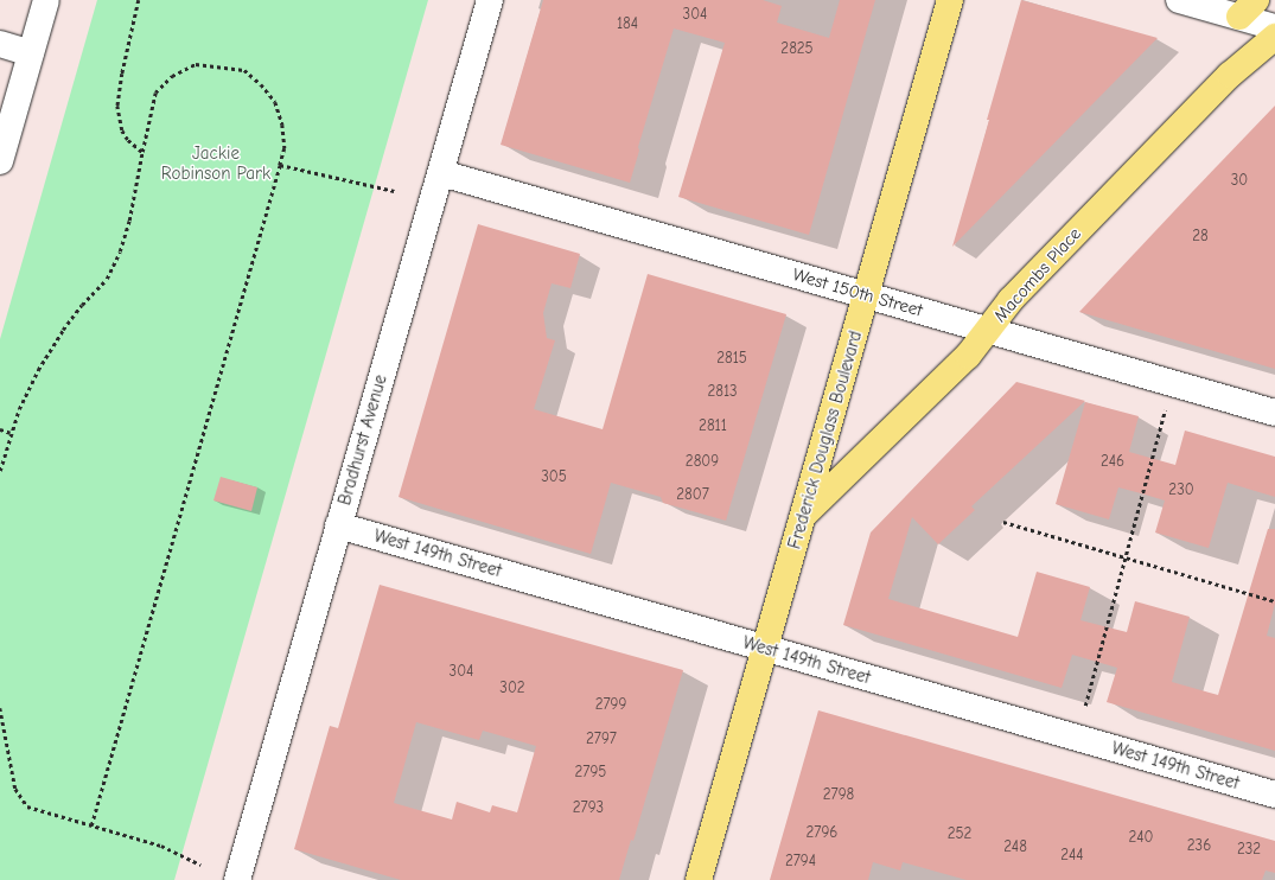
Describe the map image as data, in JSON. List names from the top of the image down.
{
  "streets": {
    "main road": ["Macombs Place", "Frederick Douglass Boulevard"],
    "street": ["West 150th Street", "Bradhurst Avenue", "West 149th Street"]
  },
  "crossings": [
    ["Macombs Place", "West 150th Street"],
    ["Macombs Place", "Frederick Douglass Boulevard"],
    ["West 150th Street", "Bradhurst Avenue"],
    ["West 150th Street", "Frederick Douglass Boulevard"],
    ["Bradhurst Avenue", "West 149th Street"],
    ["Frederick Douglass Boulevard", "West 149th Street"]
  ],
  "parks": ["Jackie Robinson Park"],
  "house_numbers": [
    "304",
    "184",
    "2825",
    "30",
    "28",
    "2815",
    "2813",
    "2811",
    "2809",
    "246",
    "305",
    "230",
    "2807",
    "304",
    "302",
    "2799",
    "2797",
    "2795",
    "2798",
    "2793",
    "2796",
    "252",
    "240",
    "236",
    "248",
    "232",
    "244",
    "2794"
  ]
}
